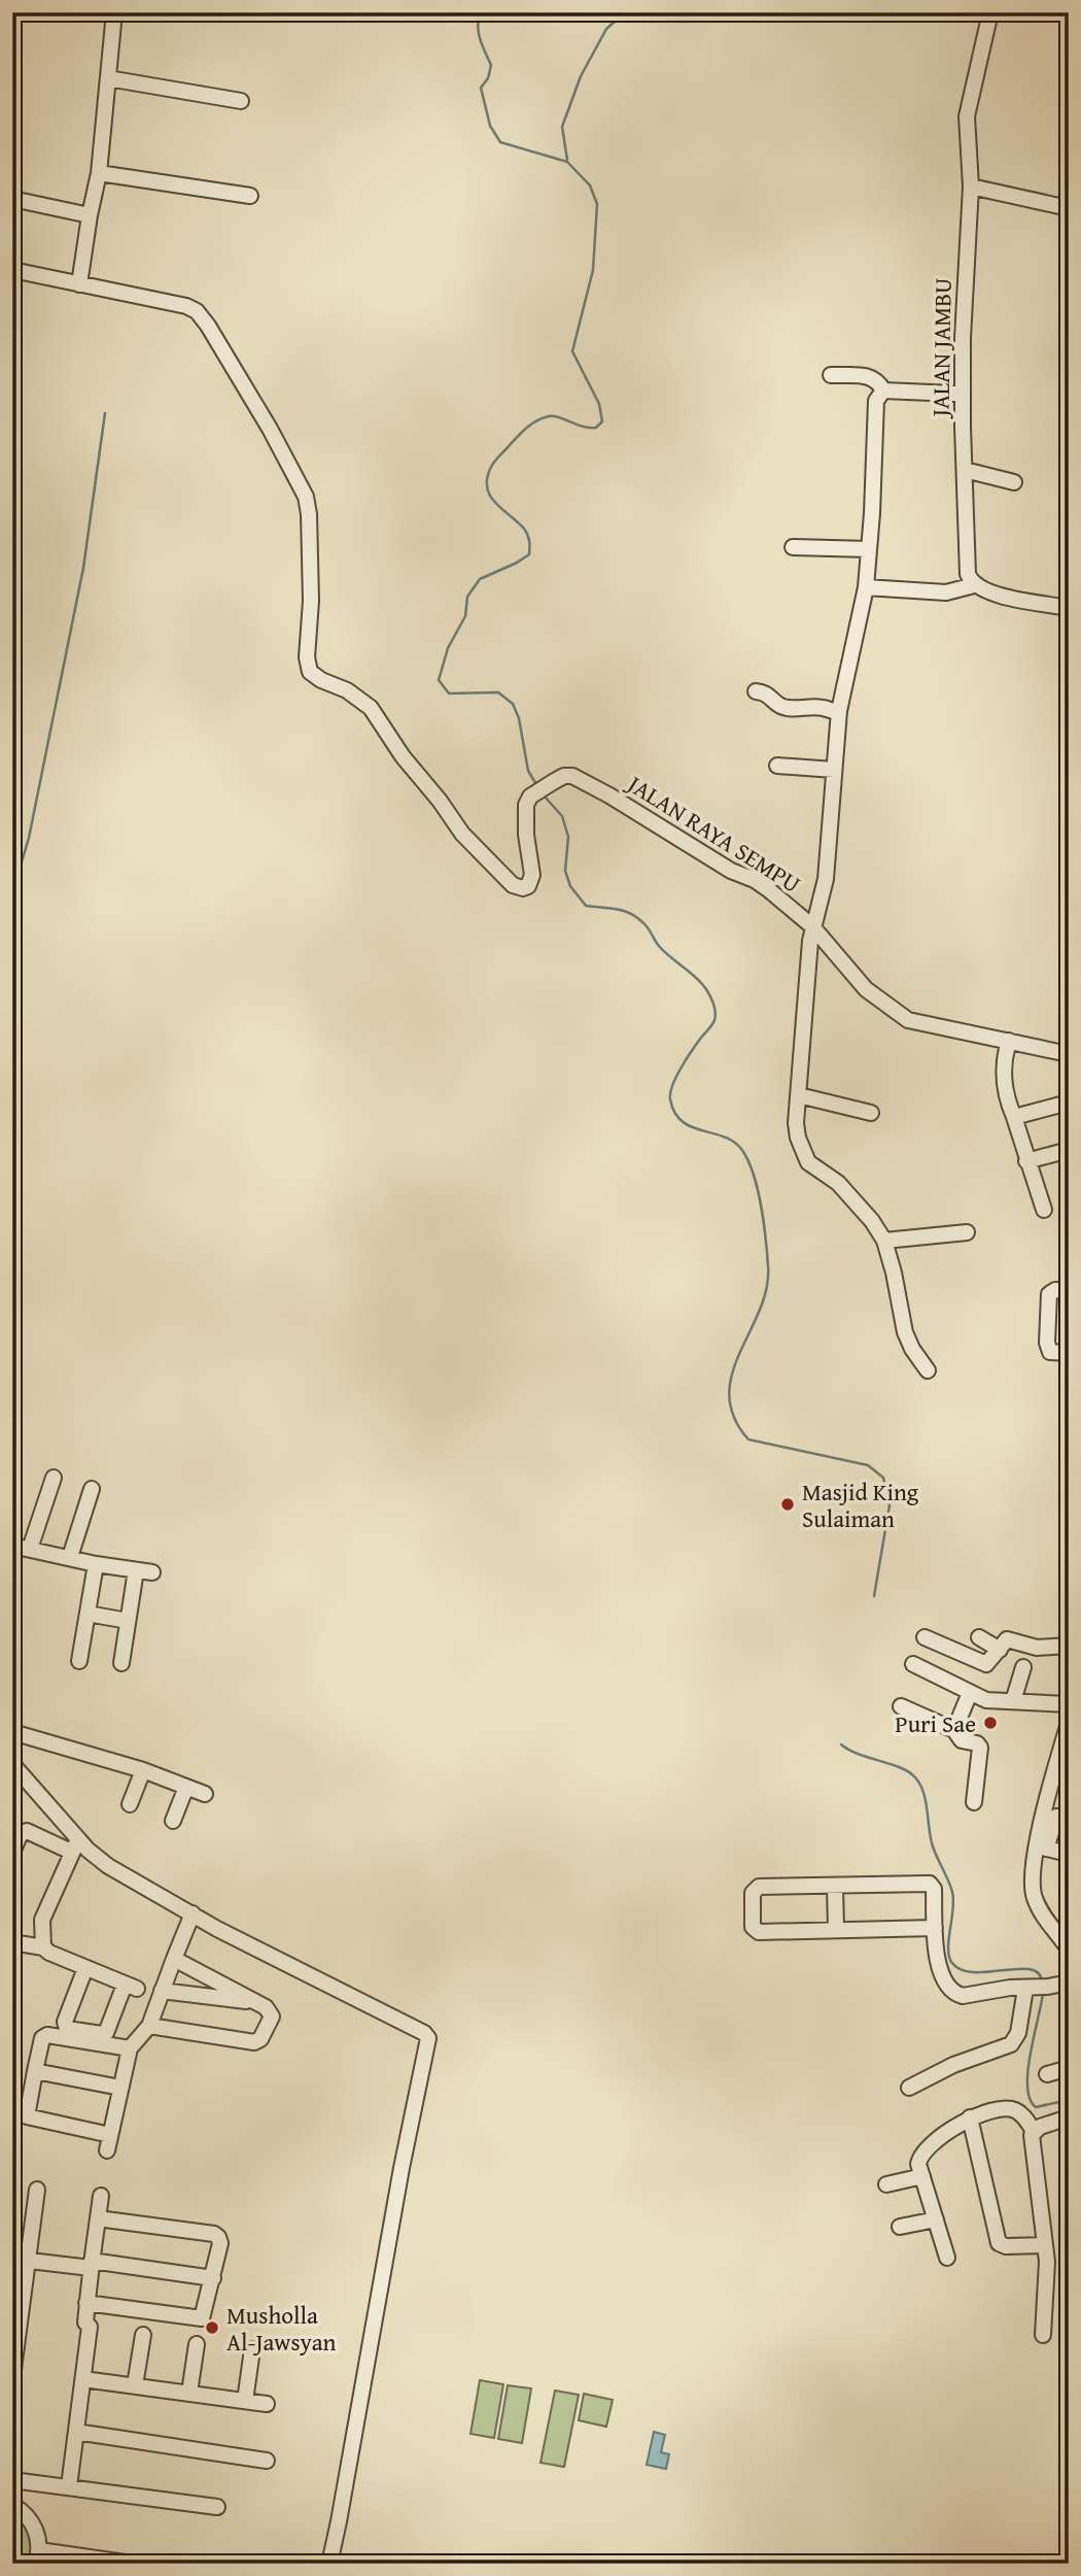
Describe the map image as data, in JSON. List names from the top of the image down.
{
  "streets": {
    "street": ["JALAN JAMBU", "JALAN RAYA SEMPU"]
  },
  "places": ["Masjid King Sulaiman", "Puri Sae", "Musholla Al-Jawsyan"]
}
